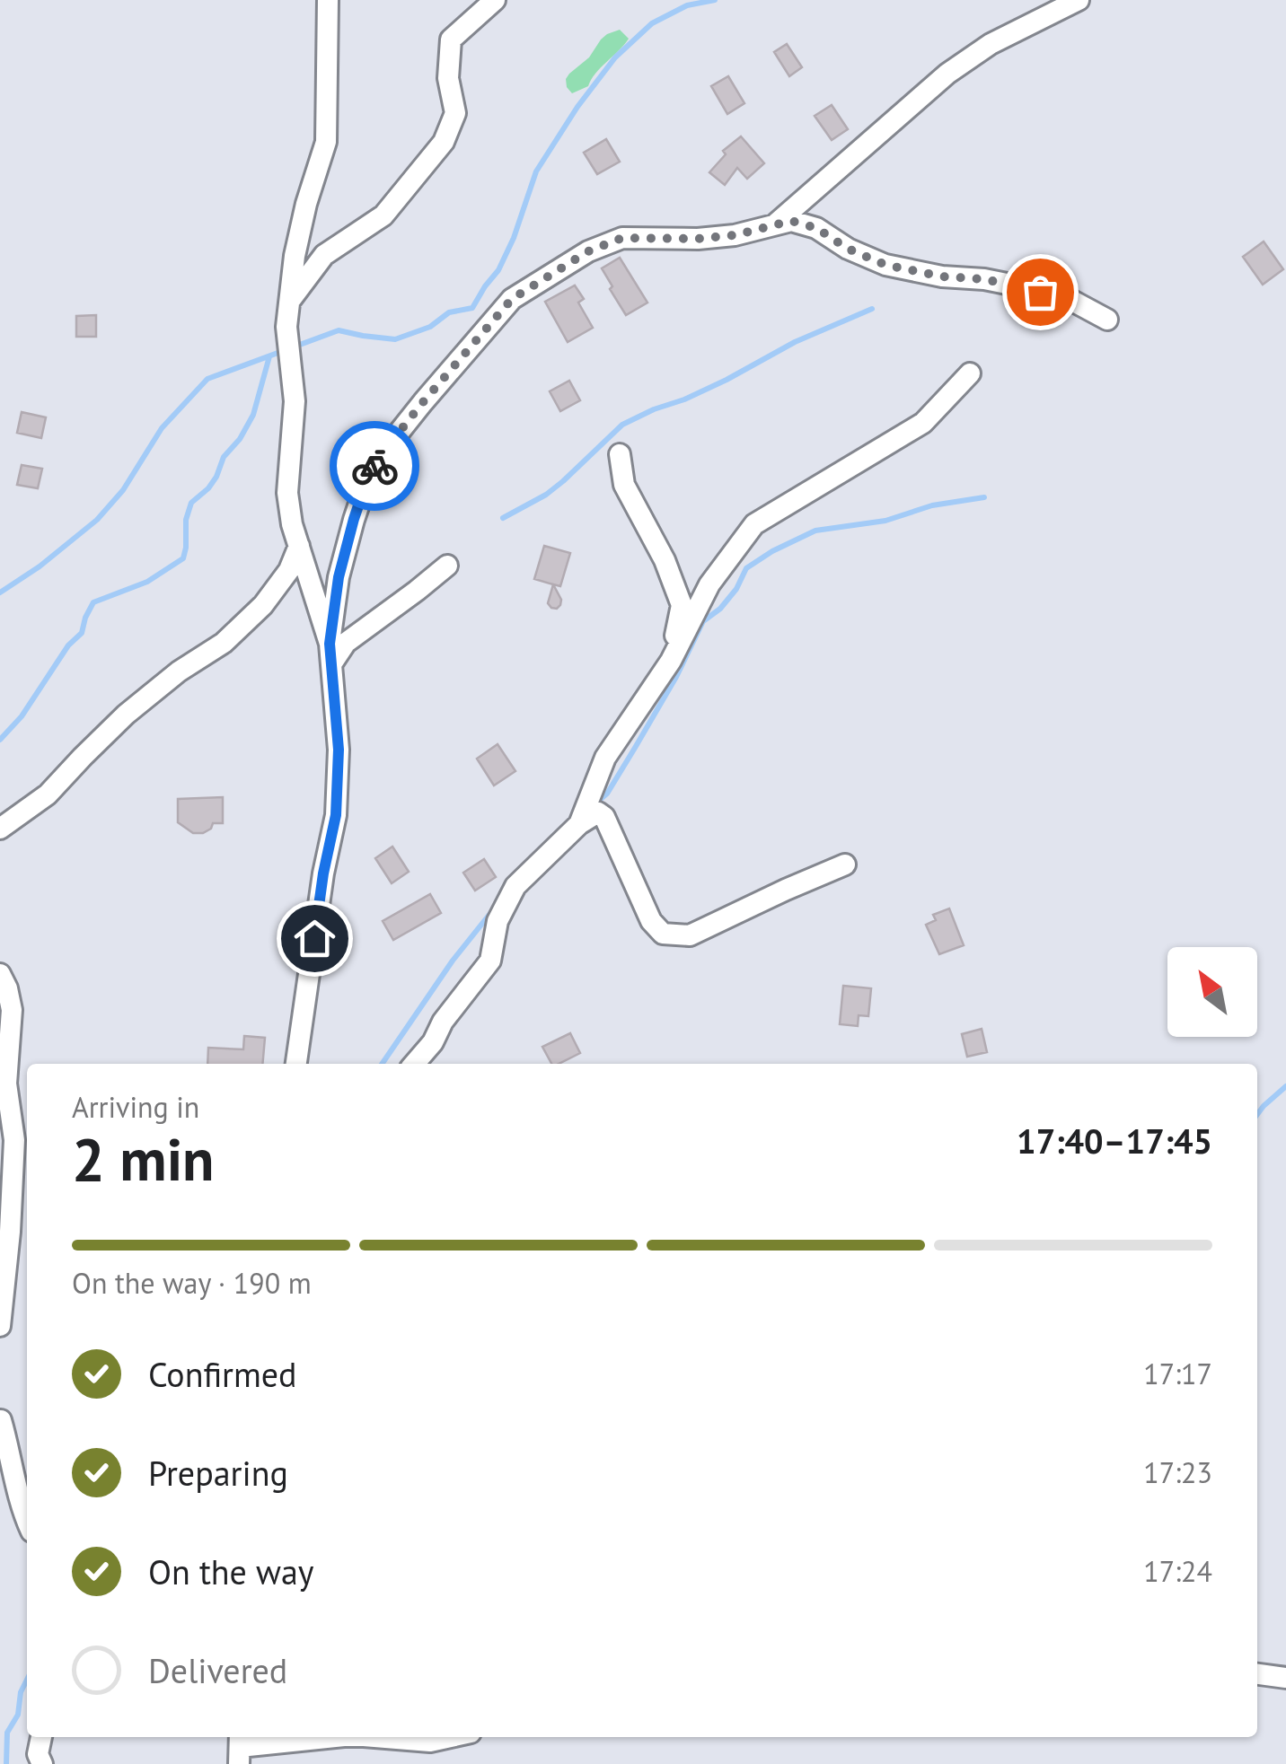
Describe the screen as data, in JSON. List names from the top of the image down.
{
  "north": "top left",
  "page": {
    "heading": ["2 min", "Arriving in", "17:40–17:45"],
    "bar": "On the way · 190 m",
    "list": [
      ["Confirmed", "17:17"],
      ["Preparing", "17:23"],
      ["On the way", "17:24"],
      "Delivered"
    ]
  }
}
